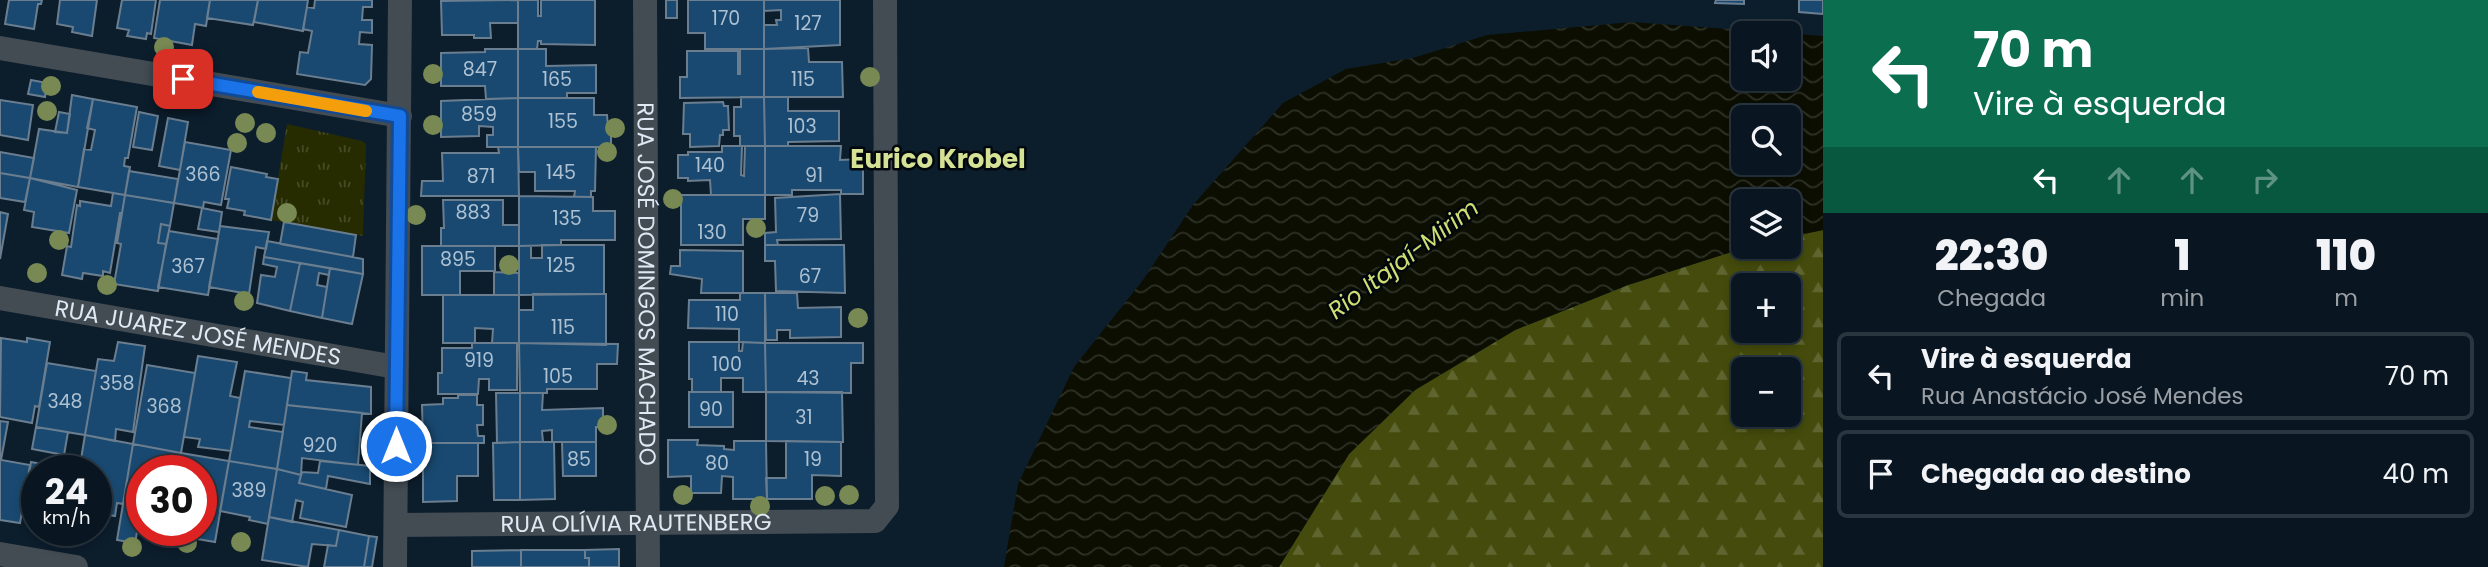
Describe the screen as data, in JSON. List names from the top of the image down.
{
  "streets": {
    "street": ["RUA JOSÉ DOMINGOS MACHADO", "RUA JUAREZ JOSÉ MENDES", "RUA OLÍVIA RAUTENBERG"]
  },
  "crossings": [
    ["RUA JOSÉ DOMINGOS MACHADO", "RUA OLÍVIA RAUTENBERG"]
  ],
  "districts": ["Eurico Krobel"],
  "water": ["Rio Itajaí-Mirim"],
  "house_numbers": [
    "170",
    "127",
    "847",
    "165",
    "115",
    "859",
    "155",
    "103",
    "140",
    "145",
    "366",
    "91",
    "871",
    "883",
    "79",
    "135",
    "130",
    "895",
    "125",
    "367",
    "67",
    "110",
    "115",
    "919",
    "100",
    "105",
    "43",
    "358",
    "348",
    "368",
    "90",
    "31",
    "920",
    "85",
    "19",
    "80",
    "389"
  ],
  "page": {
    "turn": ["70 m", "Vire à esquerda"],
    "map_buttons": ["+", "−"],
    "eta": [
      "22:30",
      "Chegada",
      "1",
      "min",
      "110",
      "m"
    ],
    "list": [
      {
        "name": "Vire à esquerda",
        "note": "Rua Anastácio José Mendes",
        "value": "70 m"
      },
      {
        "name": "Chegada ao destino",
        "value": "40 m"
      }
    ],
    "speed": "24 km/h",
    "limit": "30"
  }
}
